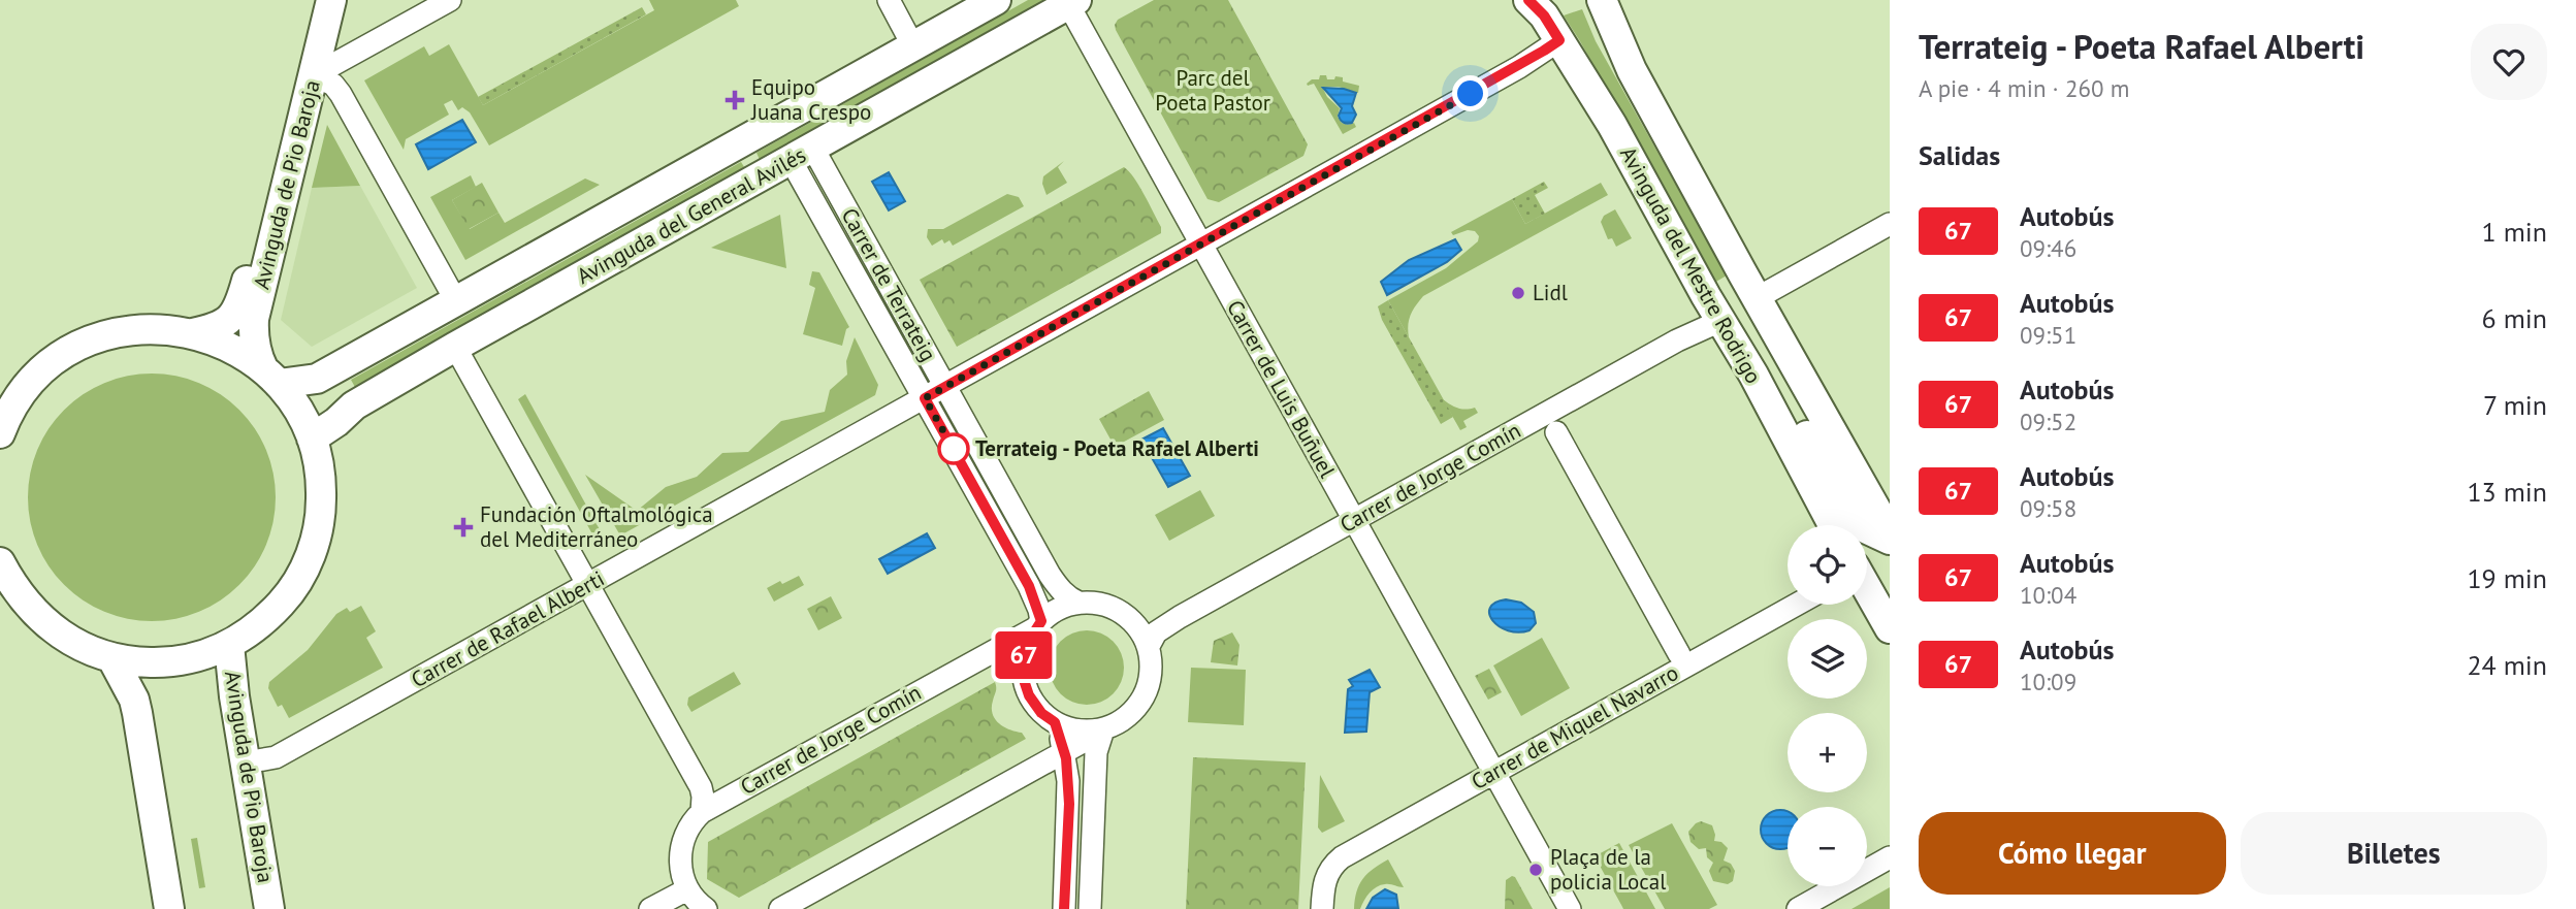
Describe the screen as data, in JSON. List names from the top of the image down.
{
  "streets": {
    "main road": ["Avinguda de Pio Baroja", "Avinguda del General Avilés", "Avinguda del Mestre Rodrigo"],
    "street": [
      "Carrer de Terrateig",
      "Carrer de Luis Buñuel",
      "Carrer de Jorge Comín",
      "Carrer de Rafael Alberti",
      "Carrer de Miquel Navarro"
    ]
  },
  "crossings": [
    ["Avinguda de Pio Baroja", "Avinguda del General Avilés"],
    ["Avinguda de Pio Baroja", "Carrer de Rafael Alberti"],
    ["Avinguda del General Avilés", "Carrer de Terrateig"],
    ["Avinguda del General Avilés", "Carrer de Luis Buñuel"],
    ["Avinguda del Mestre Rodrigo", "Carrer de Jorge Comín"],
    ["Avinguda del Mestre Rodrigo", "Carrer de Rafael Alberti"],
    ["Carrer de Terrateig", "Carrer de Jorge Comín"],
    ["Carrer de Terrateig", "Carrer de Rafael Alberti"],
    ["Carrer de Luis Buñuel", "Carrer de Jorge Comín"],
    ["Carrer de Luis Buñuel", "Carrer de Rafael Alberti"],
    ["Carrer de Luis Buñuel", "Carrer de Miquel Navarro"]
  ],
  "parks": ["Parc del Poeta Pastor"],
  "places": {
    "health": ["Equipo Juana Crespo", "Fundación Oftalmológica del Mediterráneo"],
    "other": ["Lidl", "Terrateig - Poeta Rafael Alberti", "Plaça de la policia Local"]
  },
  "lines": ["bus line 67"],
  "page": {
    "on_map": "67",
    "heading": [
      ["Terrateig - Poeta Rafael Alberti", "A pie · 4 min · 260 m"],
      "Salidas"
    ],
    "list": [
      {
        "mark": "67",
        "name": "Autobús",
        "note": "09:46",
        "value": "1 min"
      },
      {
        "mark": "67",
        "name": "Autobús",
        "note": "09:51",
        "value": "6 min"
      },
      {
        "mark": "67",
        "name": "Autobús",
        "note": "09:52",
        "value": "7 min"
      },
      {
        "mark": "67",
        "name": "Autobús",
        "note": "09:58",
        "value": "13 min"
      },
      {
        "mark": "67",
        "name": "Autobús",
        "note": "10:04",
        "value": "19 min"
      },
      {
        "mark": "67",
        "name": "Autobús",
        "note": "10:09",
        "value": "24 min"
      }
    ],
    "map_buttons": ["+", "−"],
    "buttons": ["Cómo llegar", "Billetes"]
  }
}
